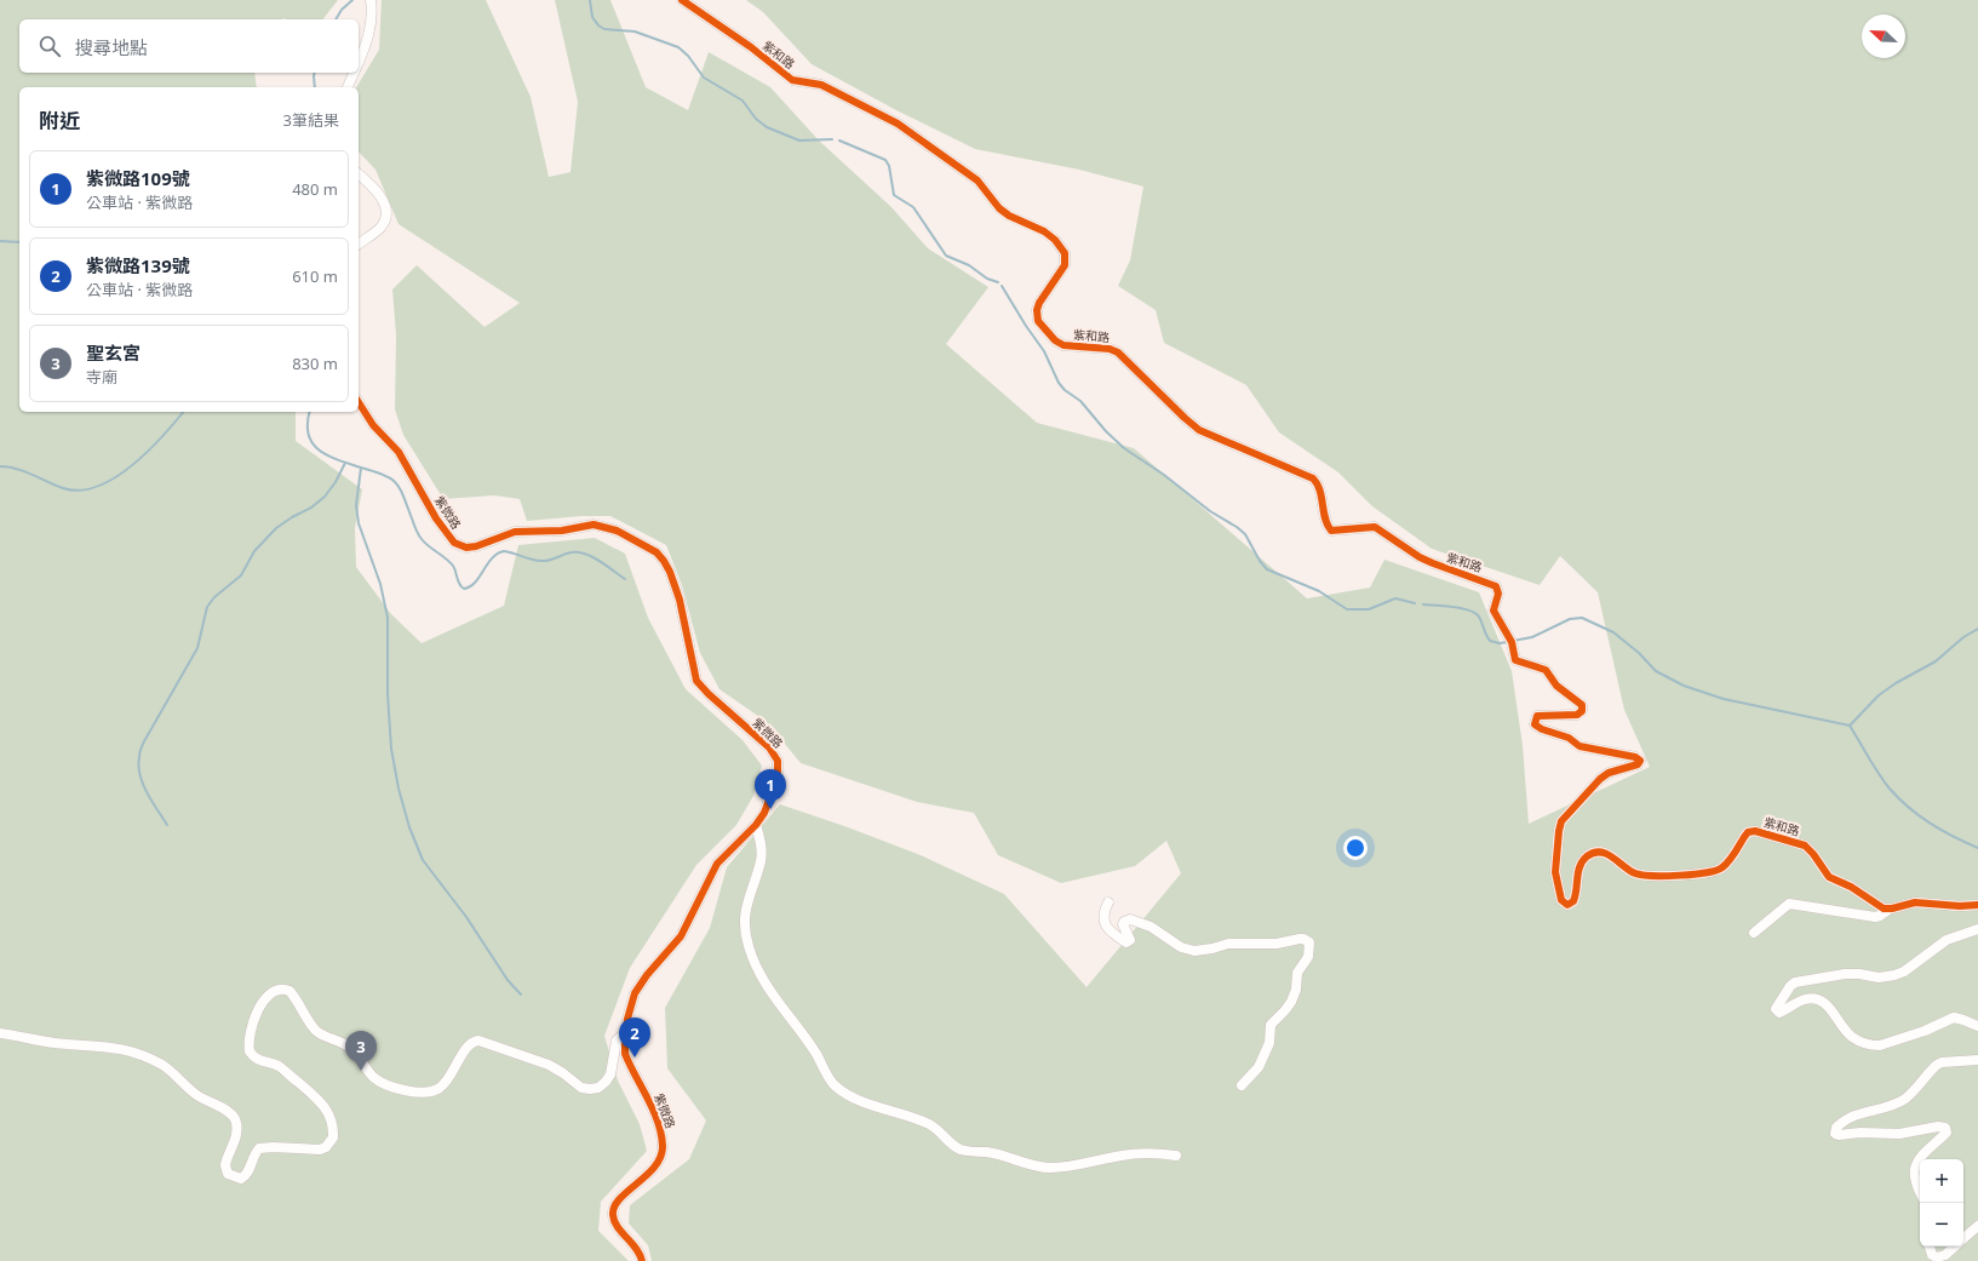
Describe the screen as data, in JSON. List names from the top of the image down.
{
  "streets": {
    "street": ["紫和路", "紫微路"]
  },
  "north": "top left",
  "page": {
    "search": "搜尋地點",
    "heading": ["附近", "3筆結果"],
    "list": [
      {
        "mark": "1",
        "name": "紫微路109號",
        "note": "公車站 · 紫微路",
        "value": "480 m"
      },
      {
        "mark": "2",
        "name": "紫微路139號",
        "note": "公車站 · 紫微路",
        "value": "610 m"
      },
      {
        "mark": "3",
        "name": "聖玄宮",
        "note": "寺廟",
        "value": "830 m"
      }
    ],
    "pins": ["1", "2", "3"],
    "map_buttons": ["+", "−"]
  }
}
